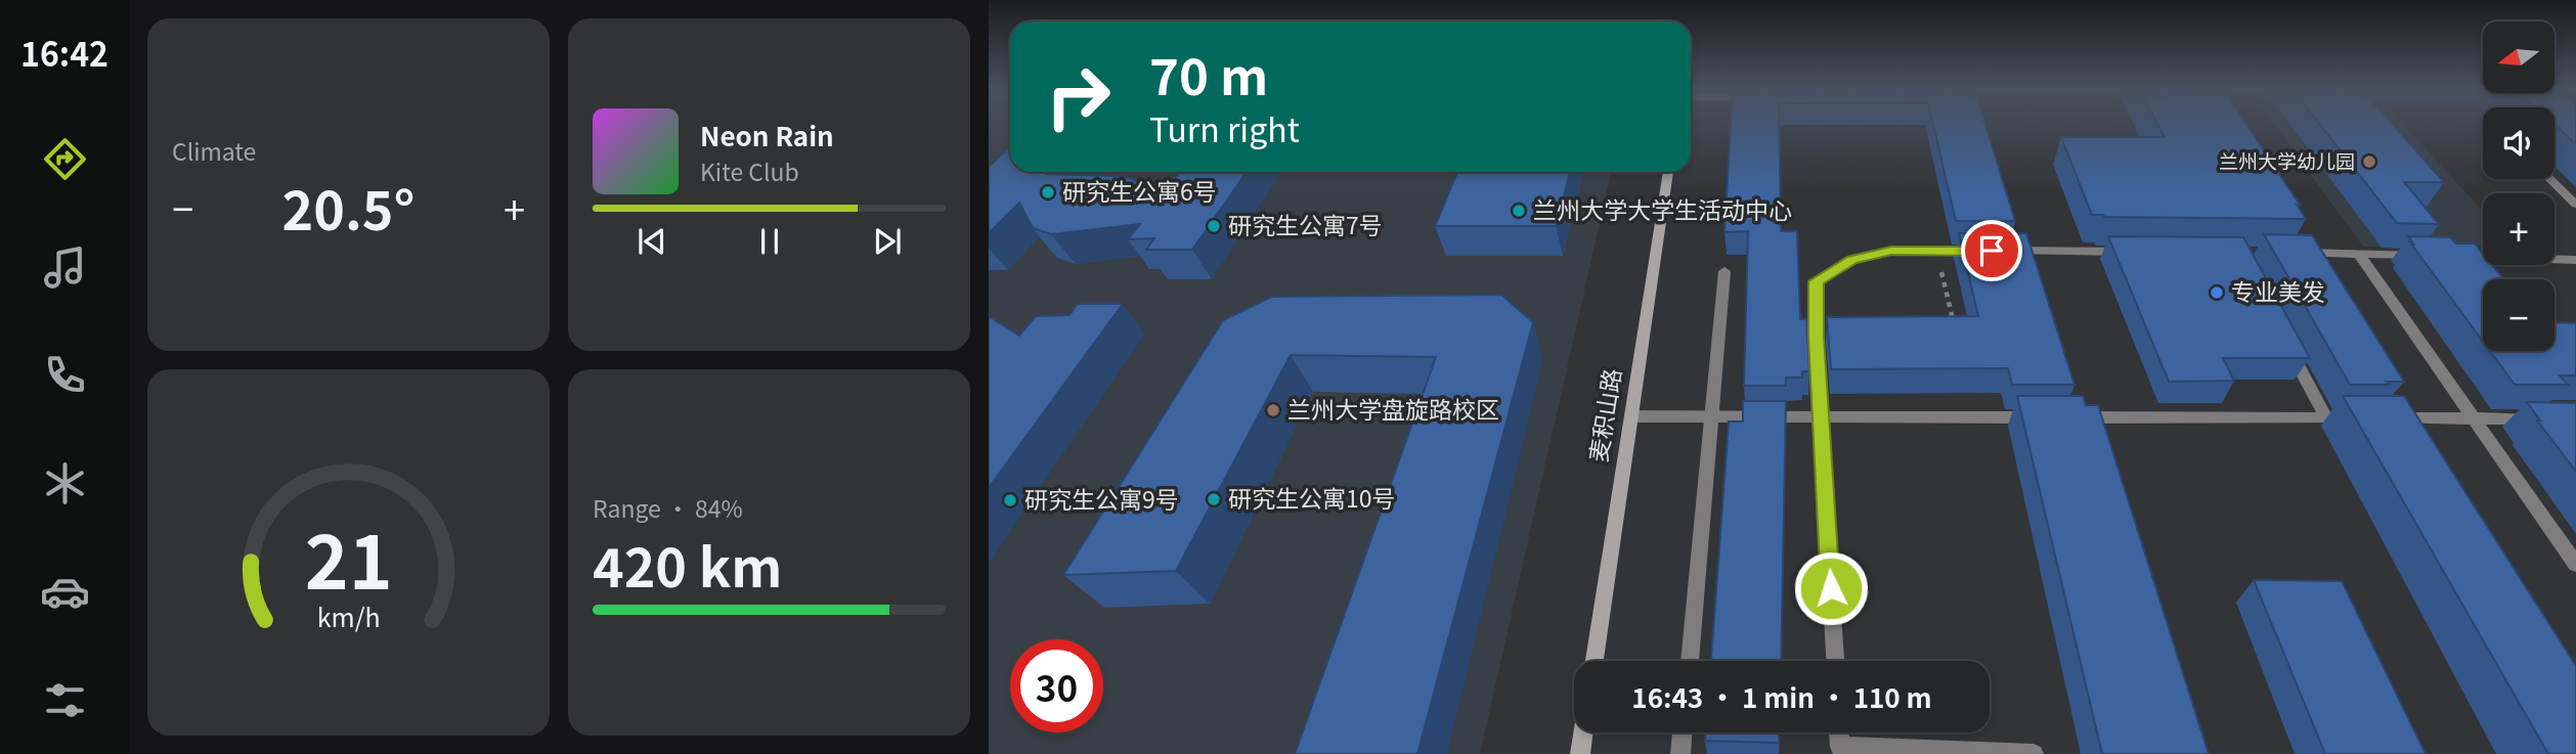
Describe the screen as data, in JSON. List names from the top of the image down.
{
  "streets": {
    "street": ["麦积山路"]
  },
  "places": [
    "兰州大学幼儿园",
    "研究生公寓6号",
    "兰州大学大学生活动中心",
    "研究生公寓7号",
    "专业美发",
    "兰州大学盘旋路校区",
    "研究生公寓10号",
    "研究生公寓9号"
  ],
  "north": "left",
  "page": {
    "tabs": "16:42",
    "tile": [
      "Climate",
      ["Range · 84%", "420 km"]
    ],
    "map_buttons": ["+", "−"],
    "turn": ["70 m", "Turn right"],
    "song": ["Neon Rain", "Kite Club"],
    "heat": ["−", "20.5°", "+"],
    "limit": "30",
    "trip": "16:43 · 1 min · 110 m",
    "gauge": ["21", "km/h"]
  }
}
